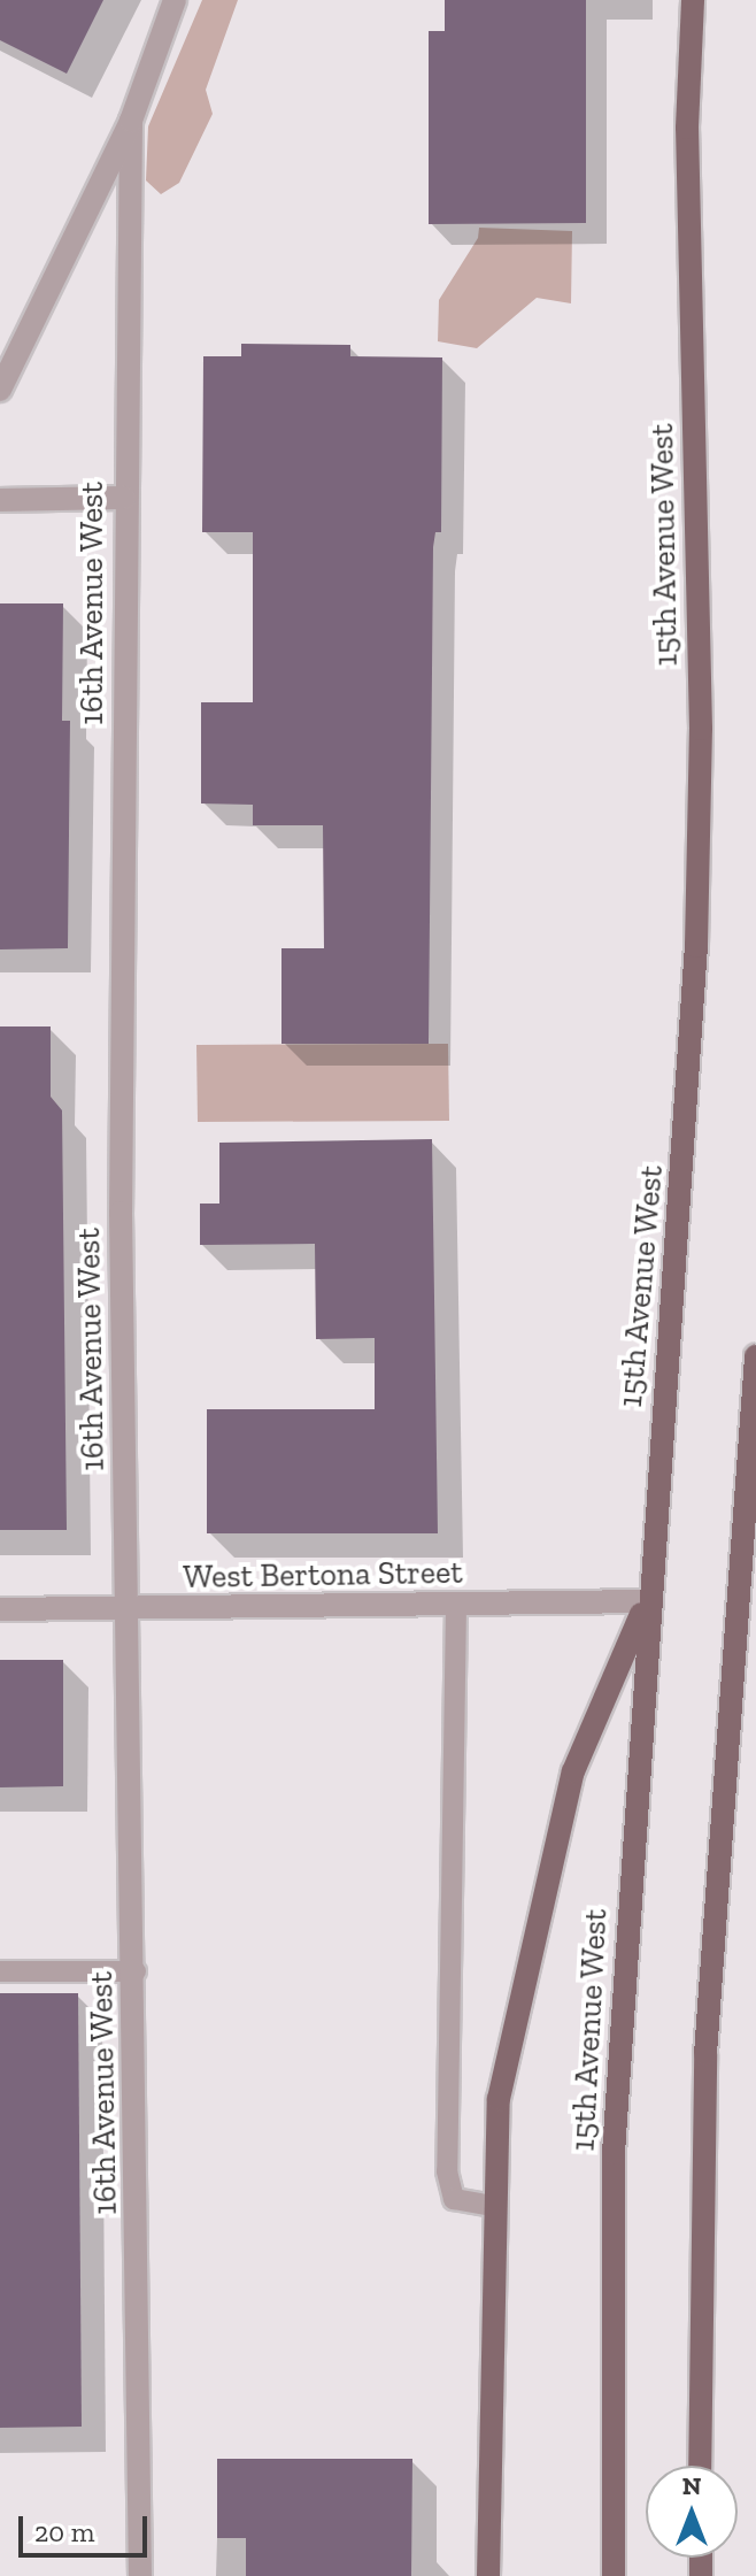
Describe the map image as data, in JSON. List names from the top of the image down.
{
  "streets": {
    "main road": ["15th Avenue West"],
    "street": ["16th Avenue West", "West Bertona Street"]
  },
  "crossings": [
    ["15th Avenue West", "West Bertona Street"],
    ["16th Avenue West", "West Bertona Street"]
  ],
  "scale_bar": "20 m",
  "north": "top"
}
